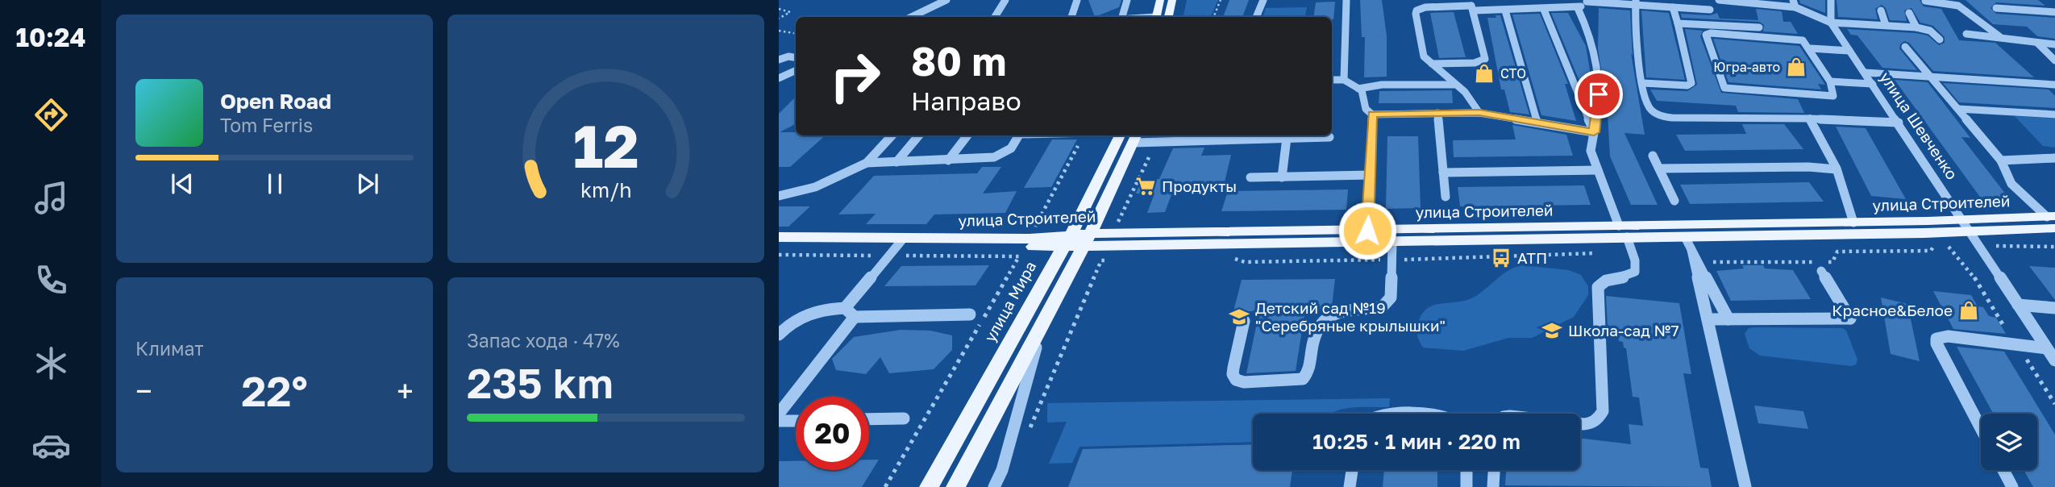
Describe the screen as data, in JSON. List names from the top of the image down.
{
  "streets": {
    "main road": ["улица Строителей", "улица Мира"],
    "street": ["улица Шевченко"]
  },
  "crossings": [
    ["улица Шевченко", "улица Строителей"],
    ["улица Строителей", "улица Мира"]
  ],
  "places": {
    "shop": ["Югра-авто", "СТО", "Красное&Белое"],
    "supermarket": ["Продукты"],
    "bus stop": ["АТП"],
    "school or university": ["Детский сад №19 \"Серебряные крылышки\"", "Школа-сад №7"]
  },
  "page": {
    "tabs": "10:24",
    "turn": ["80 m", "Направо"],
    "song": ["Open Road", "Tom Ferris"],
    "tile": [
      "Климат",
      ["Запас хода · 47%", "235 km"]
    ],
    "heat": ["−", "22°", "+"],
    "limit": "20",
    "trip": "10:25 · 1 мин · 220 m",
    "gauge": ["12", "km/h"]
  }
}
